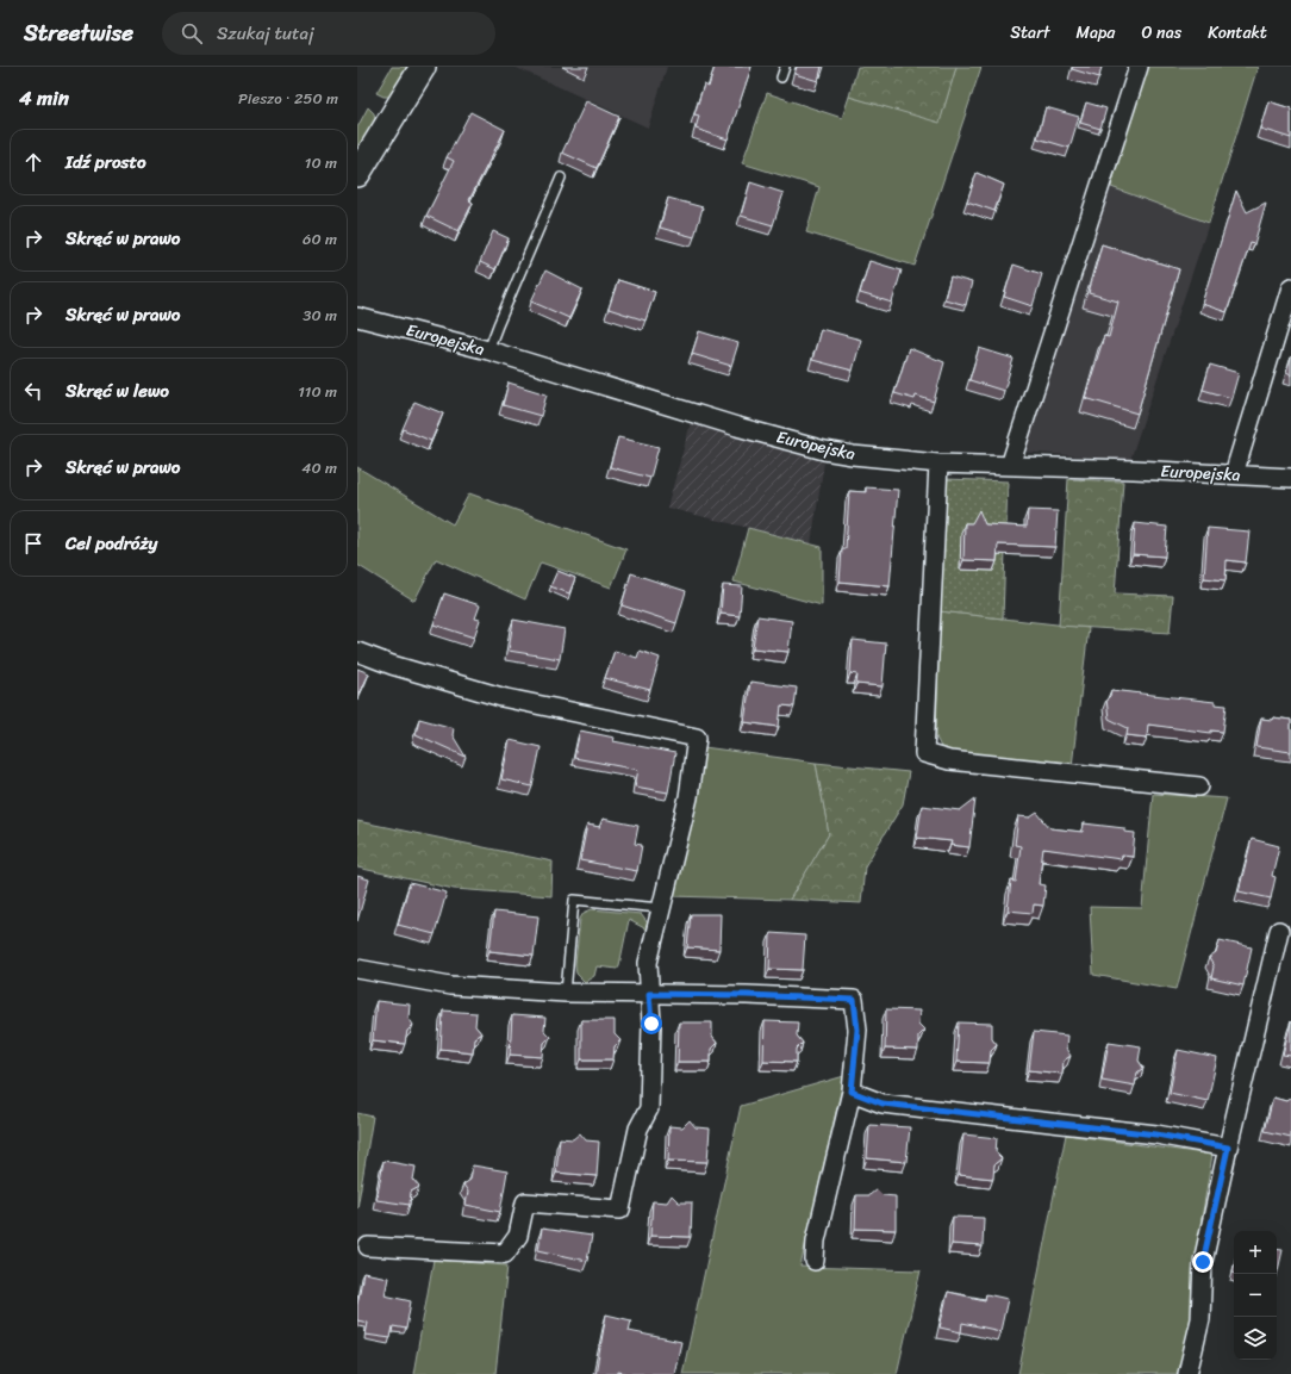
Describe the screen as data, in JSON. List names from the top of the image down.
{
  "streets": {
    "street": ["Europejska"]
  },
  "page": {
    "header": "Streetwise",
    "search": "Szukaj tutaj",
    "nav": [
      "Start",
      "Mapa",
      "O nas",
      "Kontakt"
    ],
    "heading": ["4 min", "Pieszo · 250 m"],
    "list": [
      ["Idź prosto", "10 m"],
      ["Skręć w prawo", "60 m"],
      ["Skręć w prawo", "30 m"],
      ["Skręć w lewo", "110 m"],
      ["Skręć w prawo", "40 m"],
      "Cel podróży"
    ],
    "map_buttons": ["+", "−"]
  }
}
